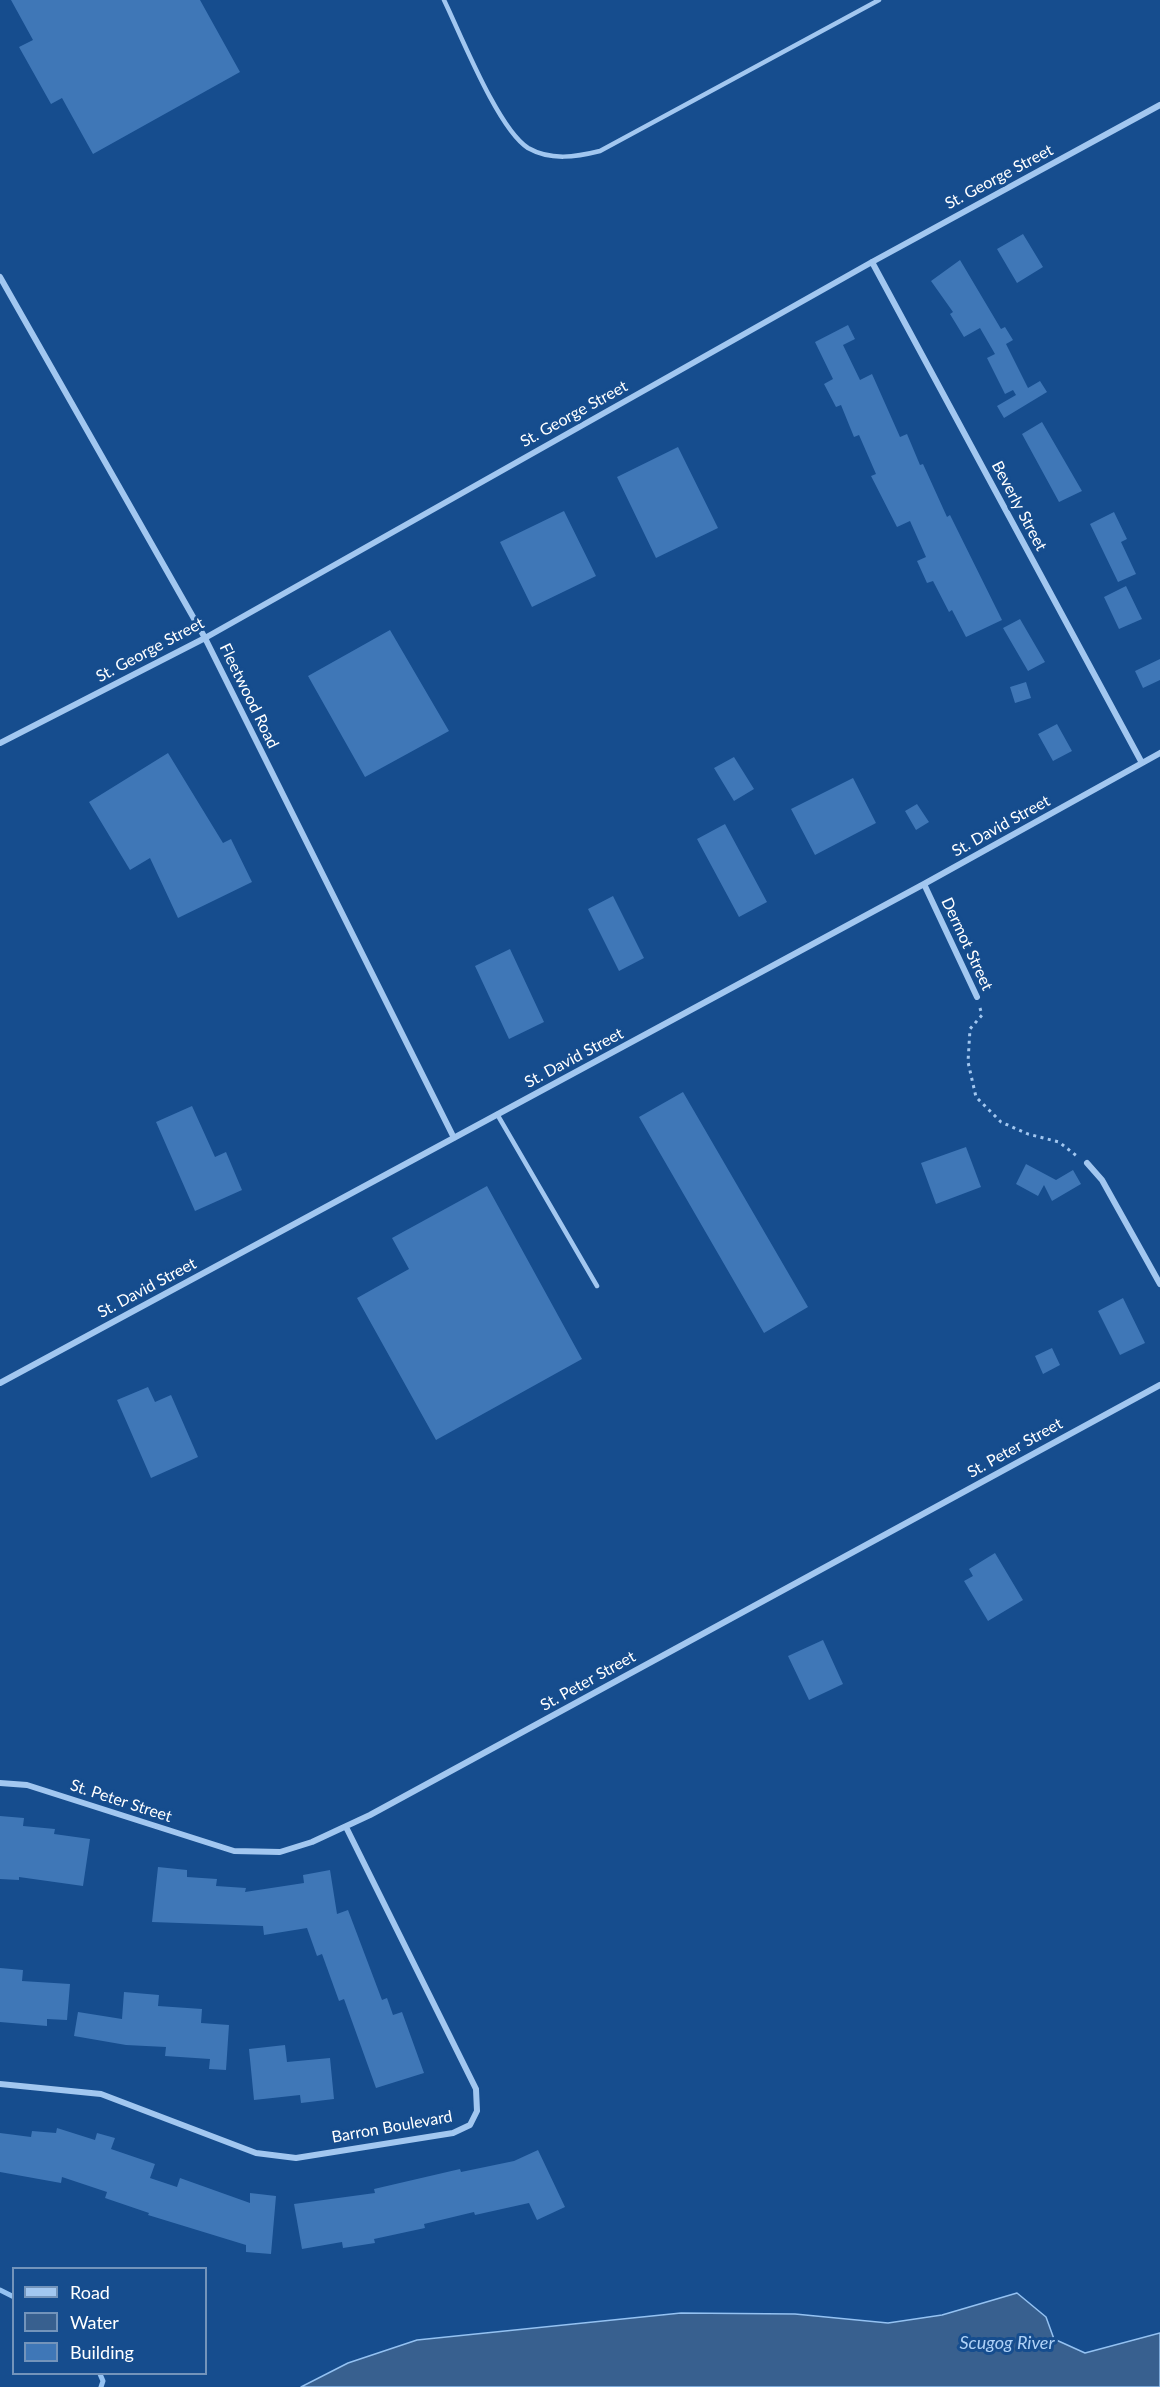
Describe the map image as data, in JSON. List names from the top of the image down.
{
  "streets": {
    "street": [
      "St. George Street",
      "Beverly Street",
      "Fleetwood Road",
      "St. David Street",
      "Dermot Street",
      "St. Peter Street",
      "Barron Boulevard"
    ]
  },
  "crossings": [
    ["St. George Street", "Beverly Street"],
    ["St. George Street", "Fleetwood Road"],
    ["Beverly Street", "St. David Street"],
    ["Fleetwood Road", "St. David Street"],
    ["St. David Street", "Dermot Street"],
    ["St. Peter Street", "Barron Boulevard"]
  ],
  "water": ["Scugog River"],
  "legend": ["Road", "Water", "Building"]
}
